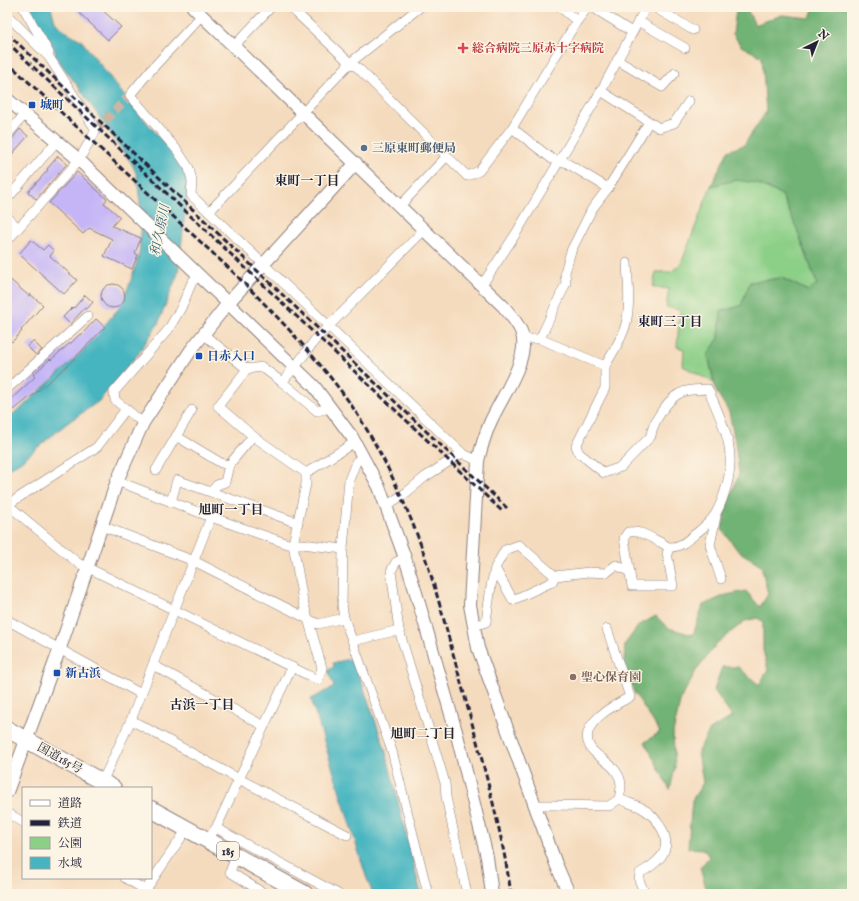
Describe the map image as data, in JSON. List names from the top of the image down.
{
  "streets": {
    "highway": ["国道185号", "185"]
  },
  "districts": [
    "東町一丁目",
    "東町三丁目",
    "旭町一丁目",
    "古浜一丁目",
    "旭町二丁目"
  ],
  "water": ["和久原川"],
  "places": {
    "health": ["総合病院三原赤十字病院"],
    "transit": ["城町", "日赤入口", "新古浜"],
    "other": ["三原東町郵便局", "聖心保育園"]
  },
  "legend": [
    "道路",
    "鉄道",
    "公園",
    "水域"
  ],
  "north": "top right"
}
